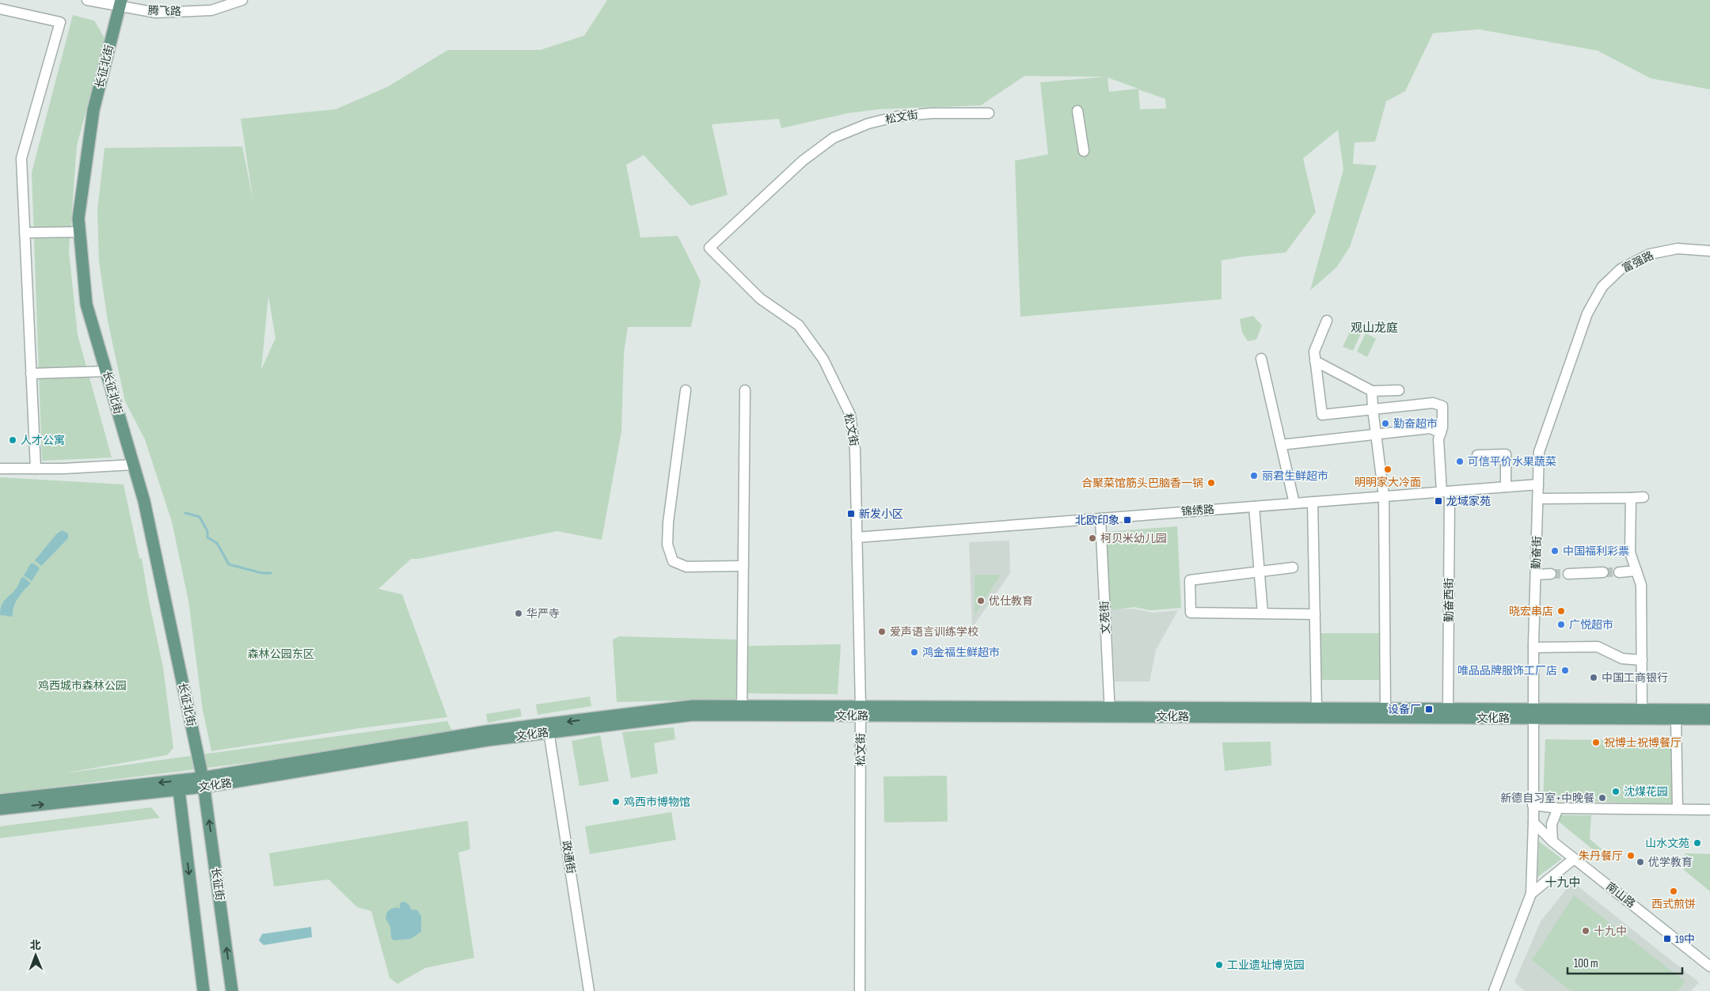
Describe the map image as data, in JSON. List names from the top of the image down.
{
  "streets": {
    "main road": ["长征北街", "文化路", "长征街"],
    "street": [
      "腾飞路",
      "松文街",
      "富强路",
      "锦绣路",
      "勤奋街",
      "勤奋西街",
      "文苑街",
      "政通街",
      "南山路"
    ]
  },
  "crossings": [
    ["腾飞路", "长征北街"],
    ["长征北街", "文化路"],
    ["长征北街", "长征街"],
    ["松文街", "锦绣路"],
    ["松文街", "文化路"],
    ["富强路", "勤奋街"],
    ["锦绣路", "勤奋街"],
    ["锦绣路", "勤奋西街"],
    ["锦绣路", "文苑街"],
    ["勤奋街", "文化路"],
    ["勤奋街", "南山路"],
    ["勤奋西街", "文化路"],
    ["文苑街", "文化路"],
    ["文化路", "政通街"],
    ["文化路", "长征街"]
  ],
  "districts": ["观山龙庭", "十九中"],
  "parks": ["森林公园东区", "鸡西城市森林公园"],
  "places": {
    "other": [
      "勤奋超市",
      "人才公寓",
      "可信平价水果蔬菜",
      "明明家大冷面",
      "丽君生鲜超市",
      "合聚菜馆筋头巴脑香一锅",
      "柯贝米幼儿园",
      "中国福利彩票",
      "优仕教育",
      "晓宏串店",
      "华严寺",
      "广悦超市",
      "爱声语言训练学校",
      "鸿金福生鲜超市",
      "唯品品牌服饰工厂店",
      "中国工商银行",
      "祝博士祝博餐厅",
      "沈煤花园",
      "新德自习室+中晚餐",
      "鸡西市博物馆",
      "山水文苑",
      "朱丹餐厅",
      "优学教育",
      "西式煎饼",
      "十九中",
      "工业遗址博览园"
    ],
    "transit": [
      "龙域家苑",
      "新发小区",
      "北欧印象",
      "设备厂",
      "19中"
    ]
  },
  "scale_bar": "100 m",
  "north": "top"
}
